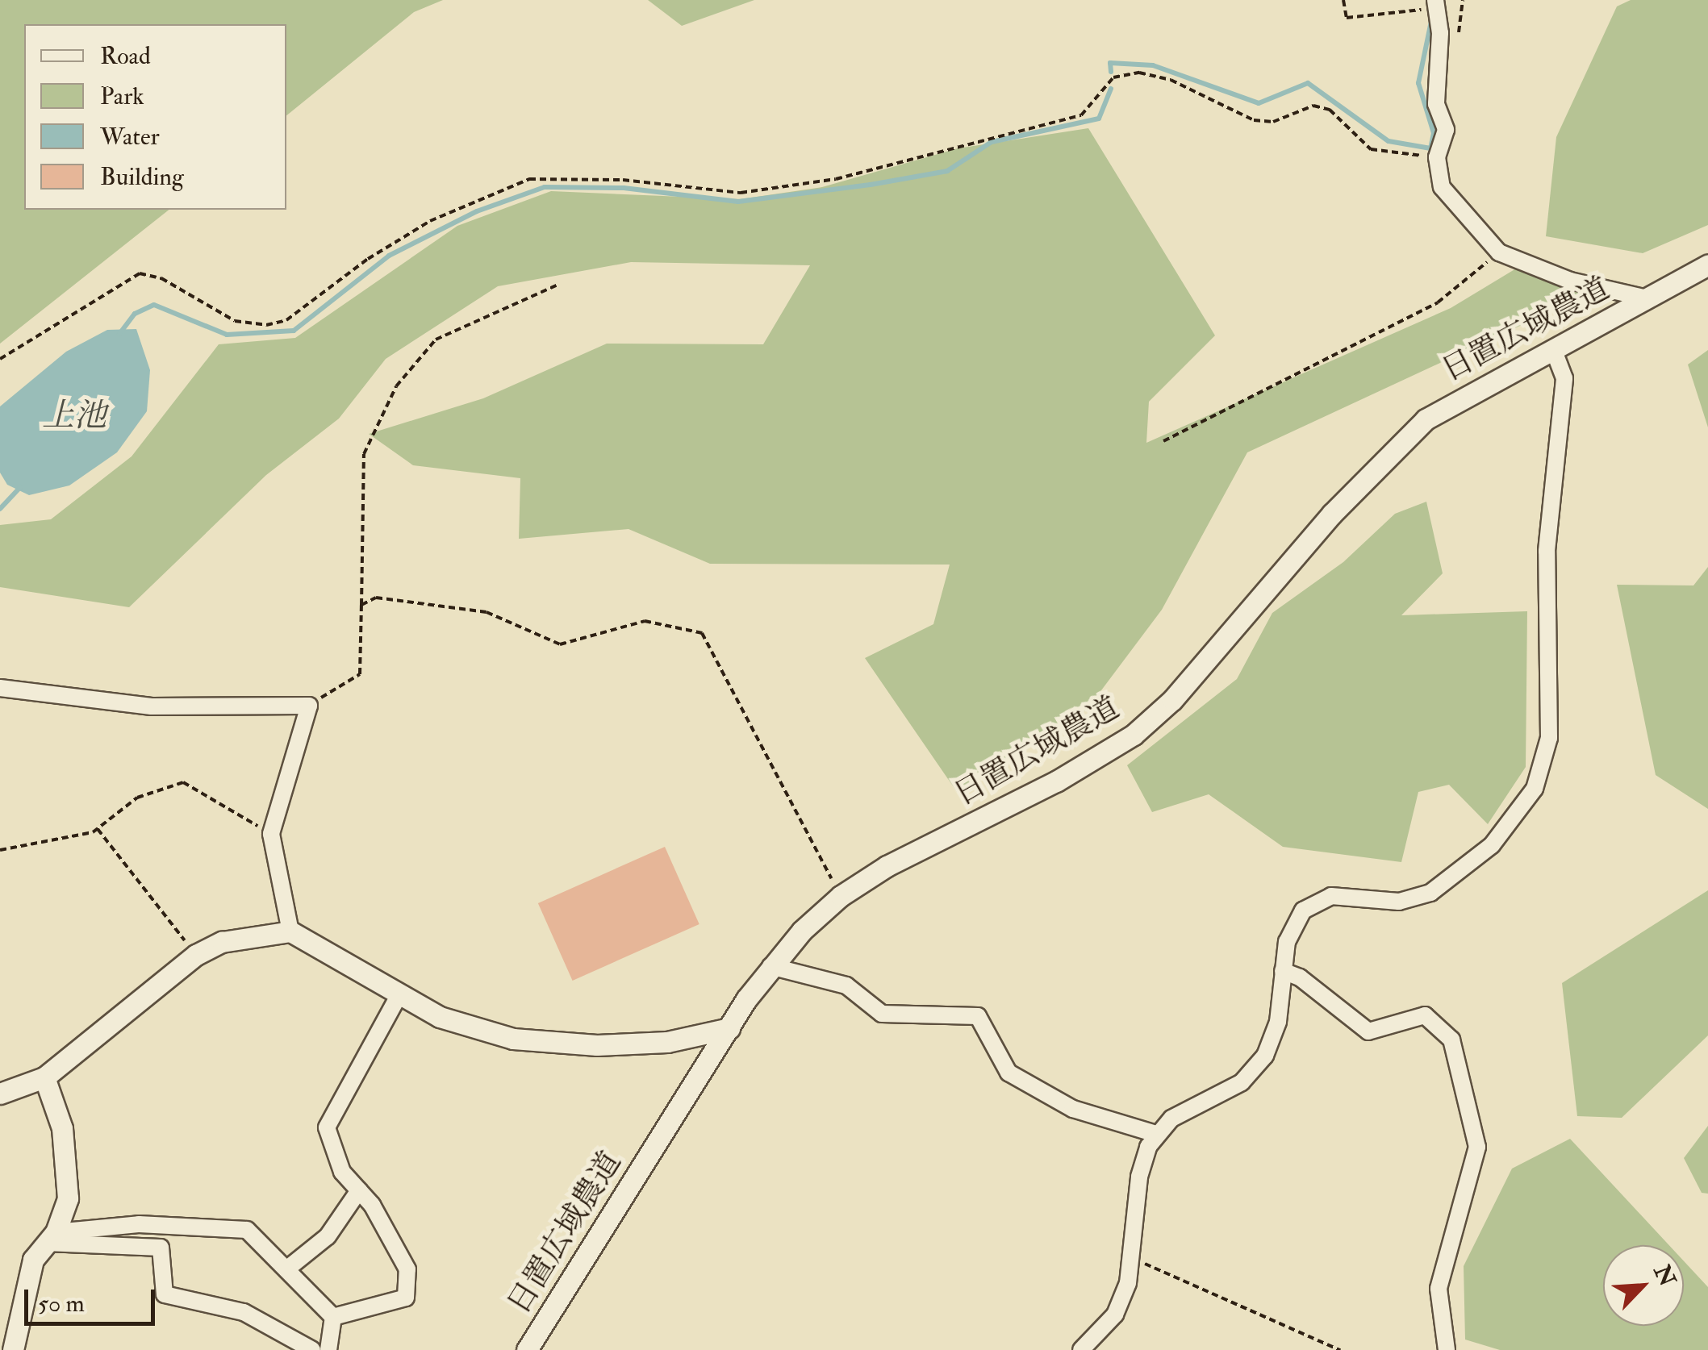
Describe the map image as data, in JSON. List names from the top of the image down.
{
  "streets": {
    "street": ["日置広域農道"]
  },
  "water": ["上池"],
  "legend": [
    "Road",
    "Park",
    "Water",
    "Building"
  ],
  "scale_bar": "50 m",
  "north": "top right"
}
